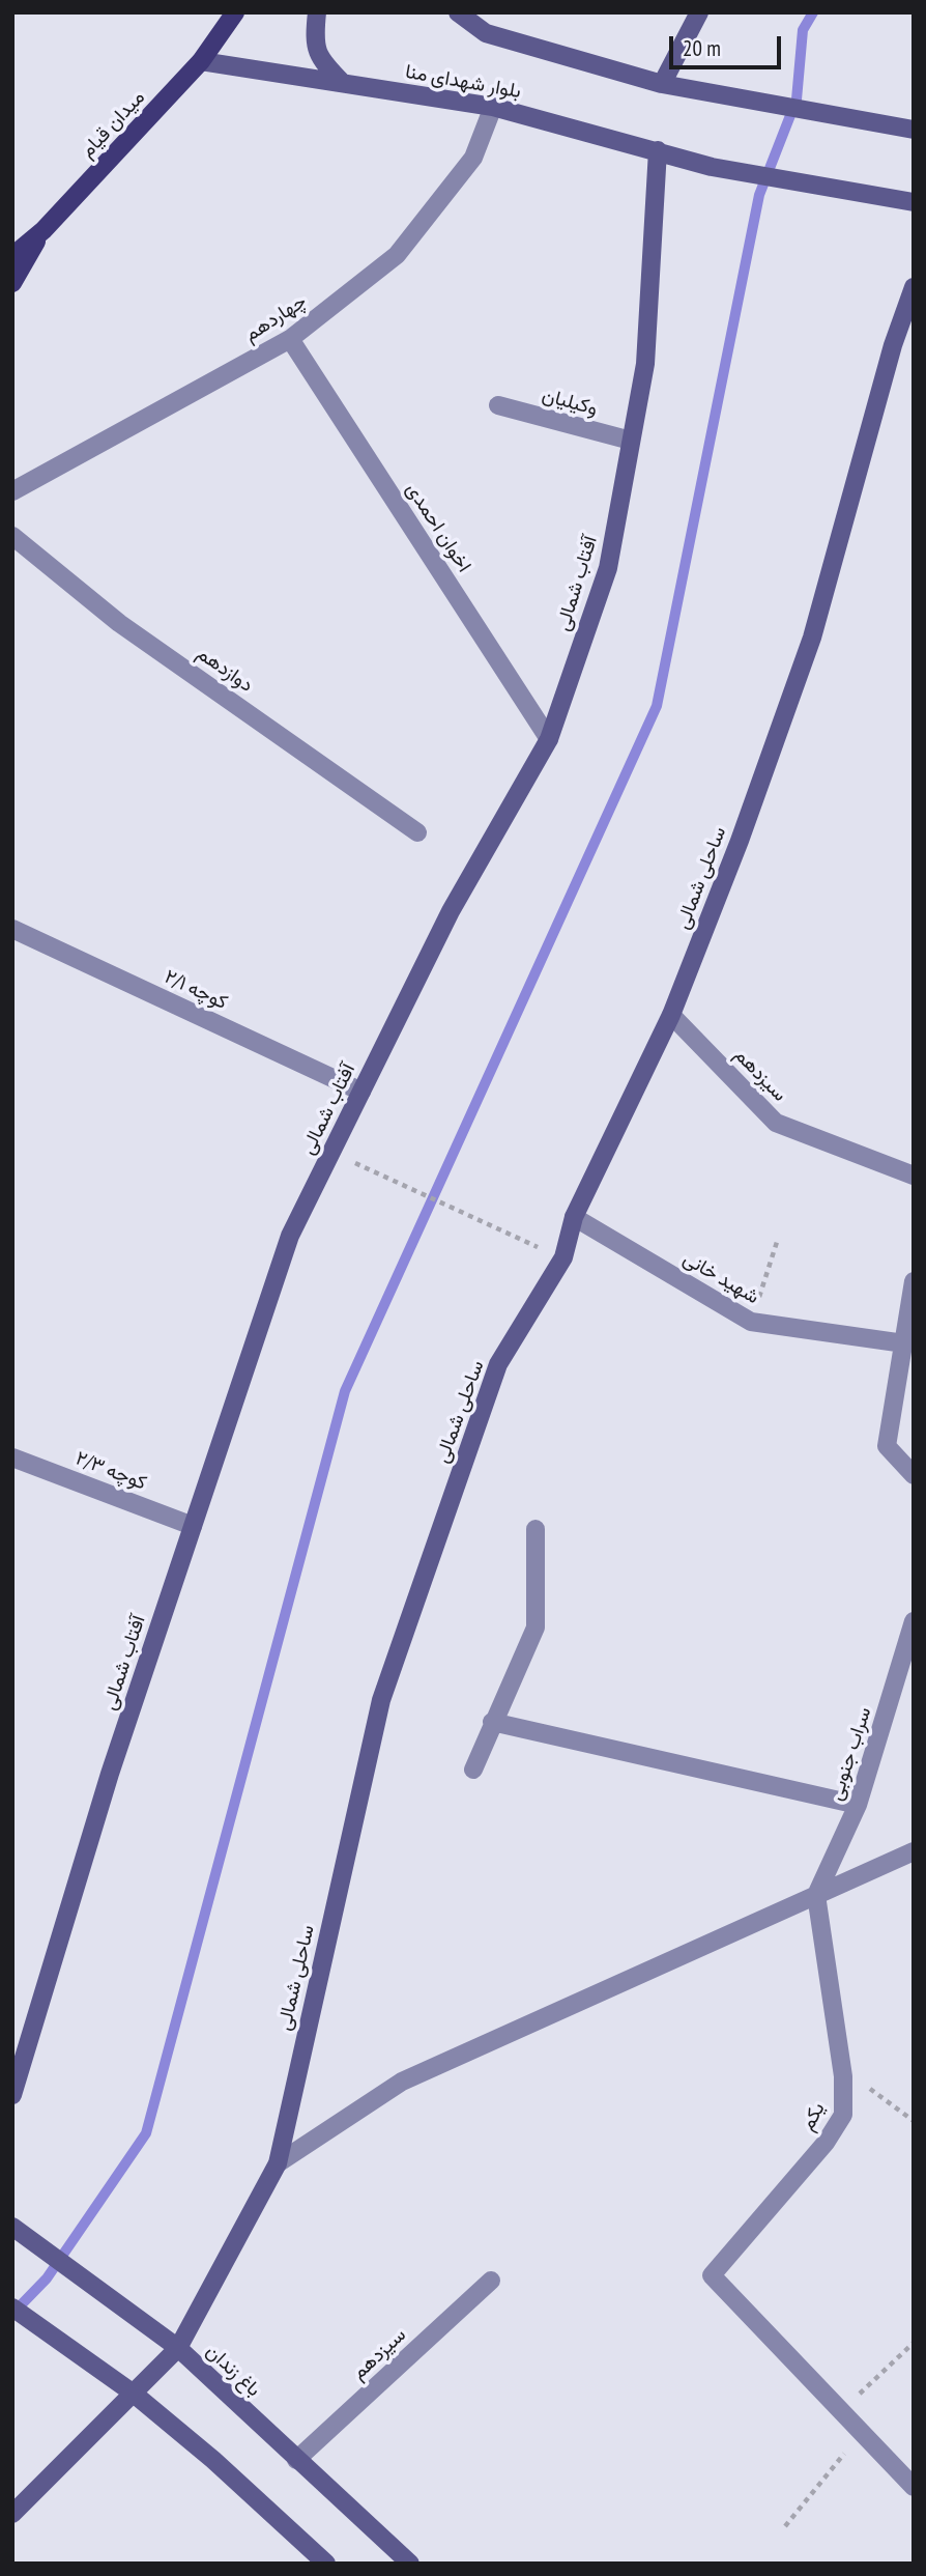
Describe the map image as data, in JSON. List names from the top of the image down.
{
  "streets": {
    "main road": ["میدان قیام"],
    "street": [
      "بلوار شهدای منا",
      "چهاردهم",
      "وکیلیان",
      "اخوان احمدی",
      "آفتاب شمالی",
      "دوازدهم",
      "ساحلی شمالی",
      "کوچه ۲/۱",
      "سیزدهم",
      "شهید خانی",
      "کوچه ۲/۳",
      "سراب جنوبی",
      "یکم",
      "باغ زندان"
    ]
  },
  "crossings": [
    ["بلوار شهدای منا", "میدان قیام"],
    ["بلوار شهدای منا", "چهاردهم"],
    ["بلوار شهدای منا", "آفتاب شمالی"],
    ["چهاردهم", "اخوان احمدی"],
    ["وکیلیان", "آفتاب شمالی"],
    ["اخوان احمدی", "آفتاب شمالی"],
    ["آفتاب شمالی", "کوچه ۲/۱"],
    ["آفتاب شمالی", "کوچه ۲/۳"],
    ["ساحلی شمالی", "سیزدهم"],
    ["ساحلی شمالی", "شهید خانی"],
    ["ساحلی شمالی", "باغ زندان"],
    ["سیزدهم", "باغ زندان"],
    ["سراب جنوبی", "یکم"]
  ],
  "scale_bar": "20 m"
}
